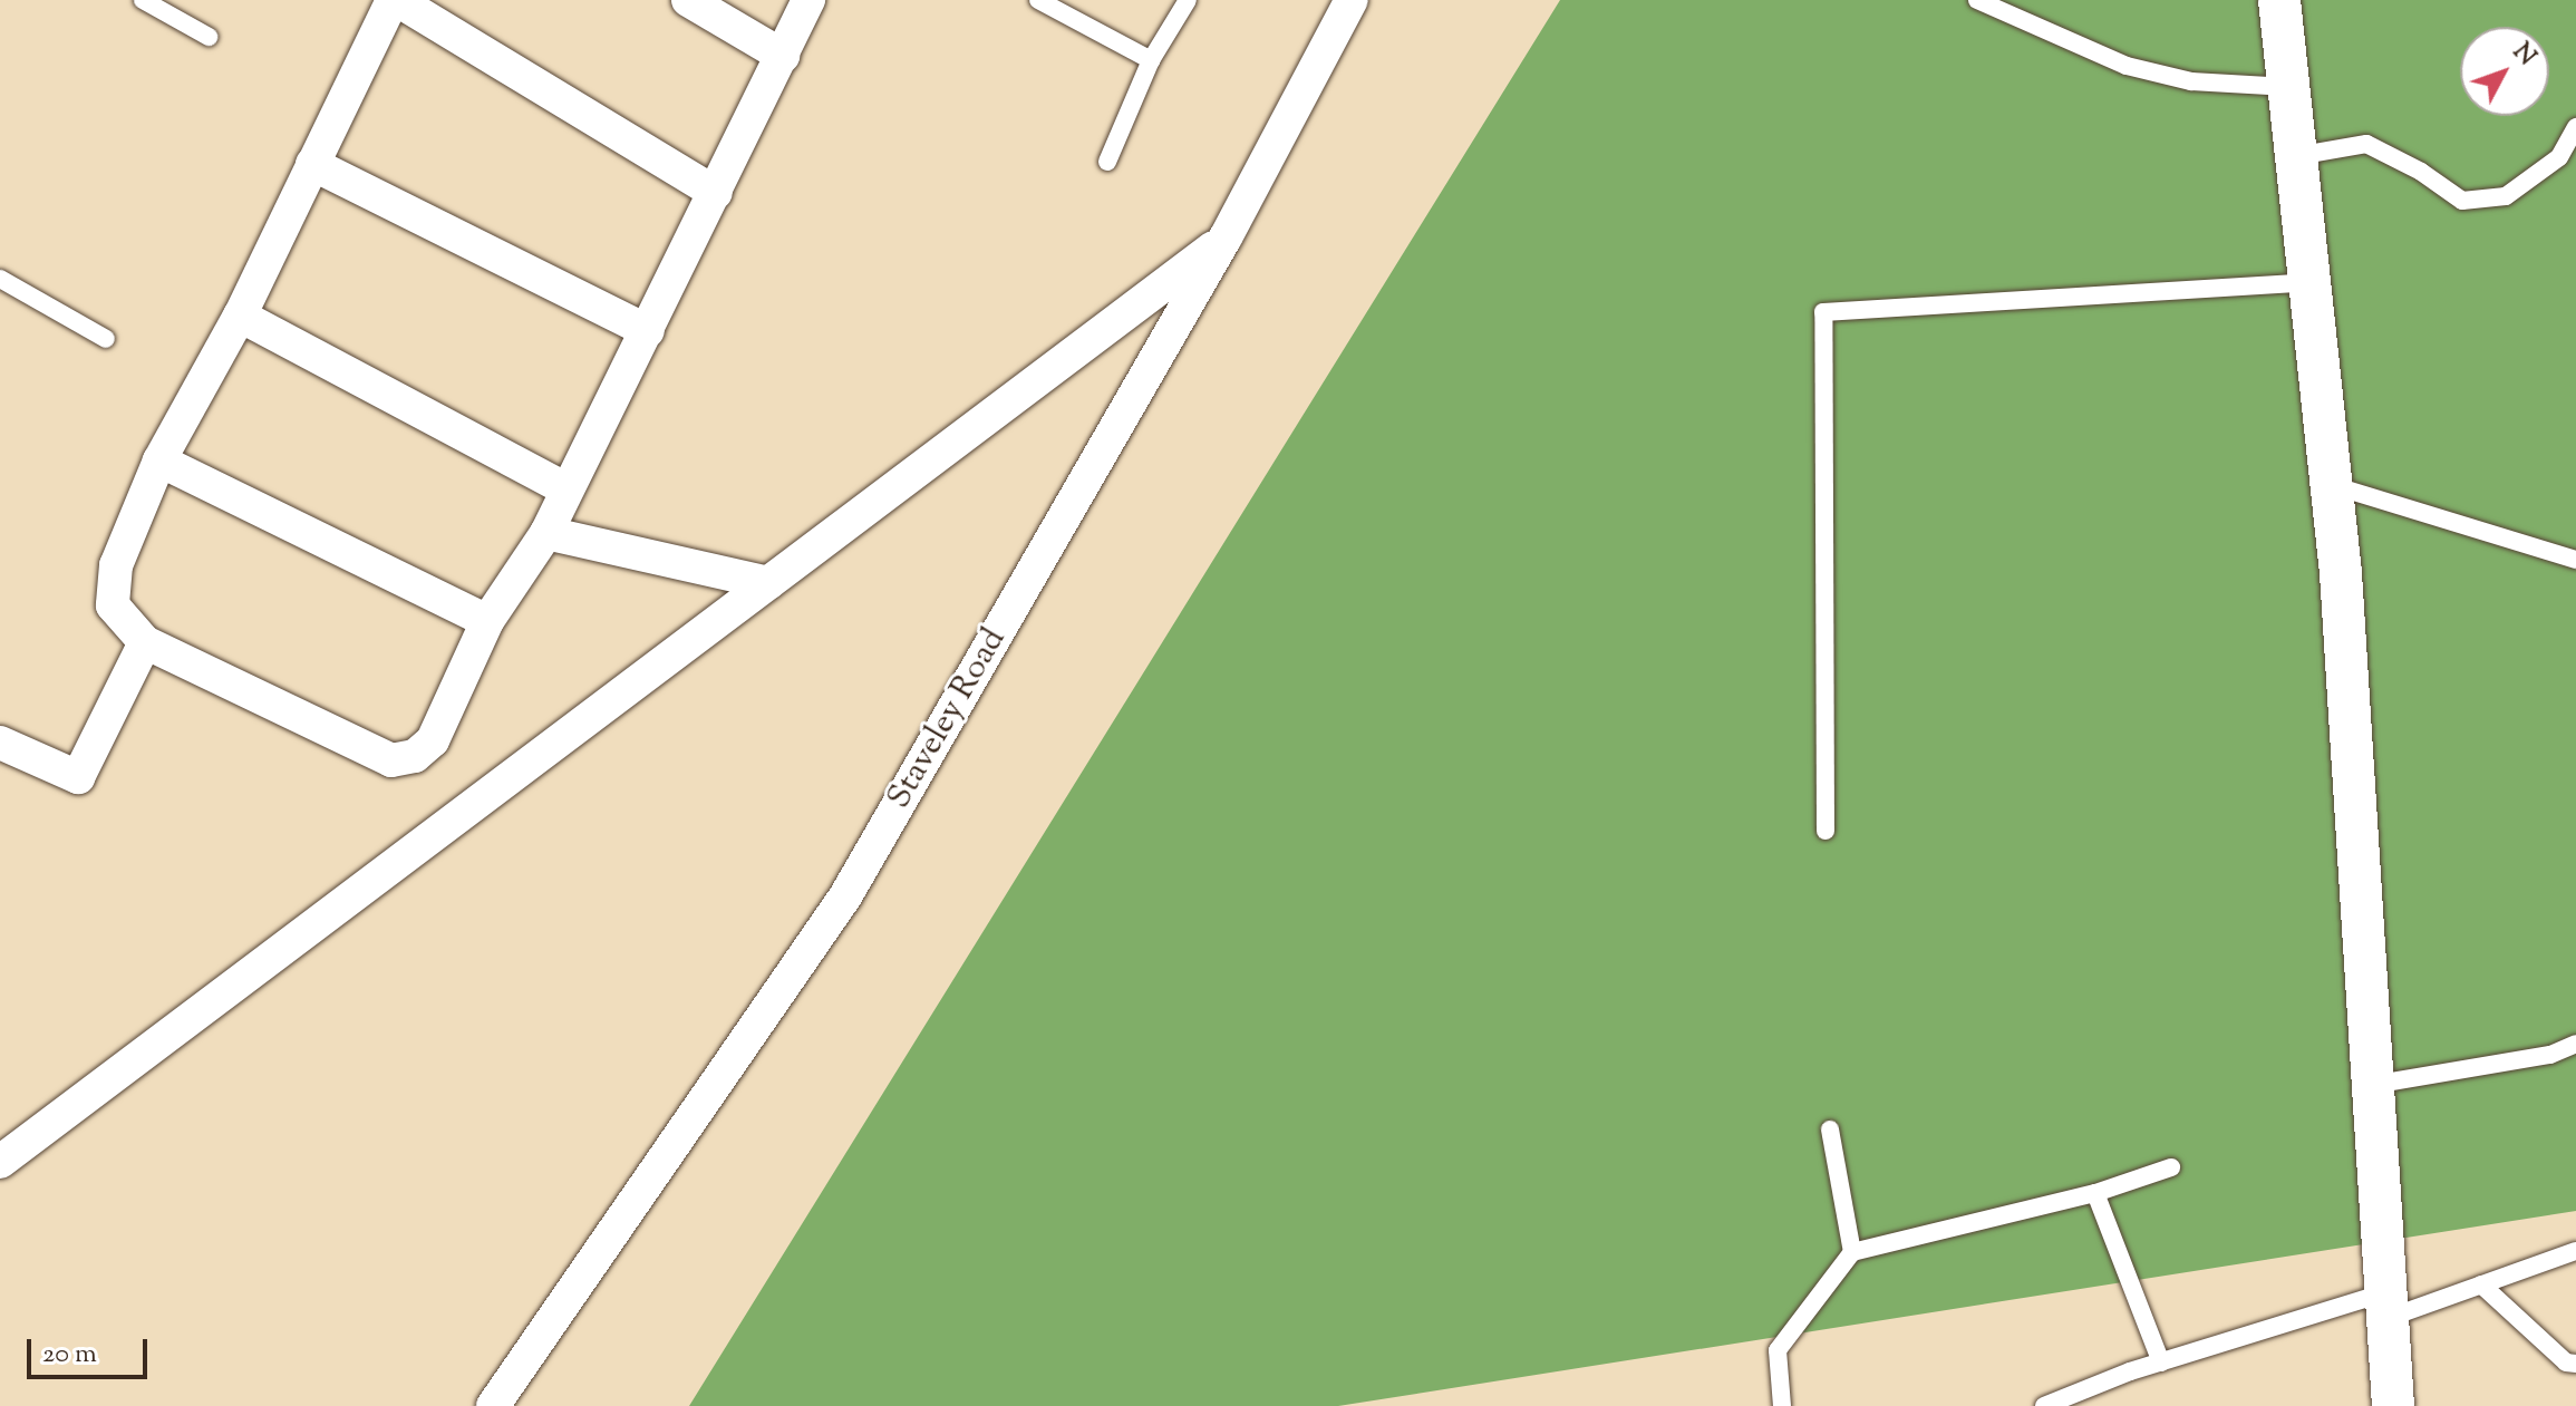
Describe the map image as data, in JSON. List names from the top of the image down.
{
  "streets": {
    "street": ["Staveley Road"]
  },
  "scale_bar": "20 m",
  "north": "top right"
}
